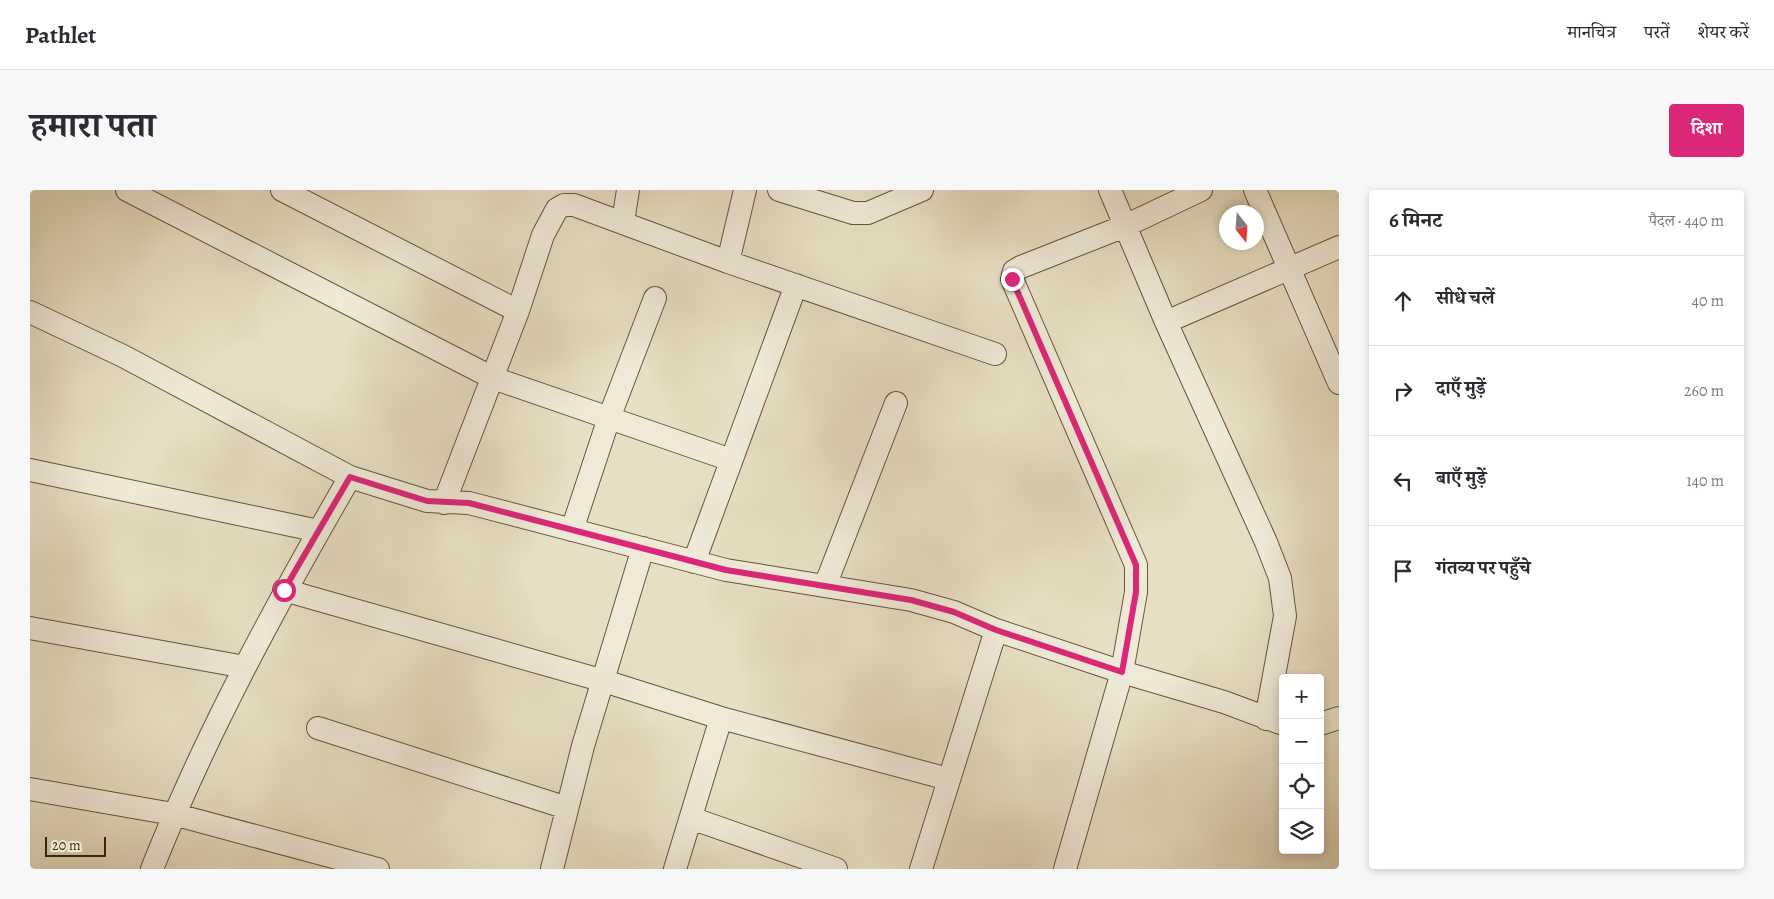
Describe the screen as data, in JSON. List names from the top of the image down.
{
  "scale_bar": "20 m",
  "north": "bottom",
  "page": {
    "header": "Pathlet",
    "nav": ["मानचित्र", "परतें", "शेयर करें"],
    "title": "हमारा पता",
    "buttons": "दिशा",
    "heading": ["6 मिनट", "पैदल · 440 m"],
    "list": [
      ["सीधे चलें", "40 m"],
      ["दाएँ मुड़ें", "260 m"],
      ["बाएँ मुड़ें", "140 m"],
      "गंतव्य पर पहुँचे"
    ],
    "map_buttons": ["+", "−"],
    "scale": "20 m"
  }
}
